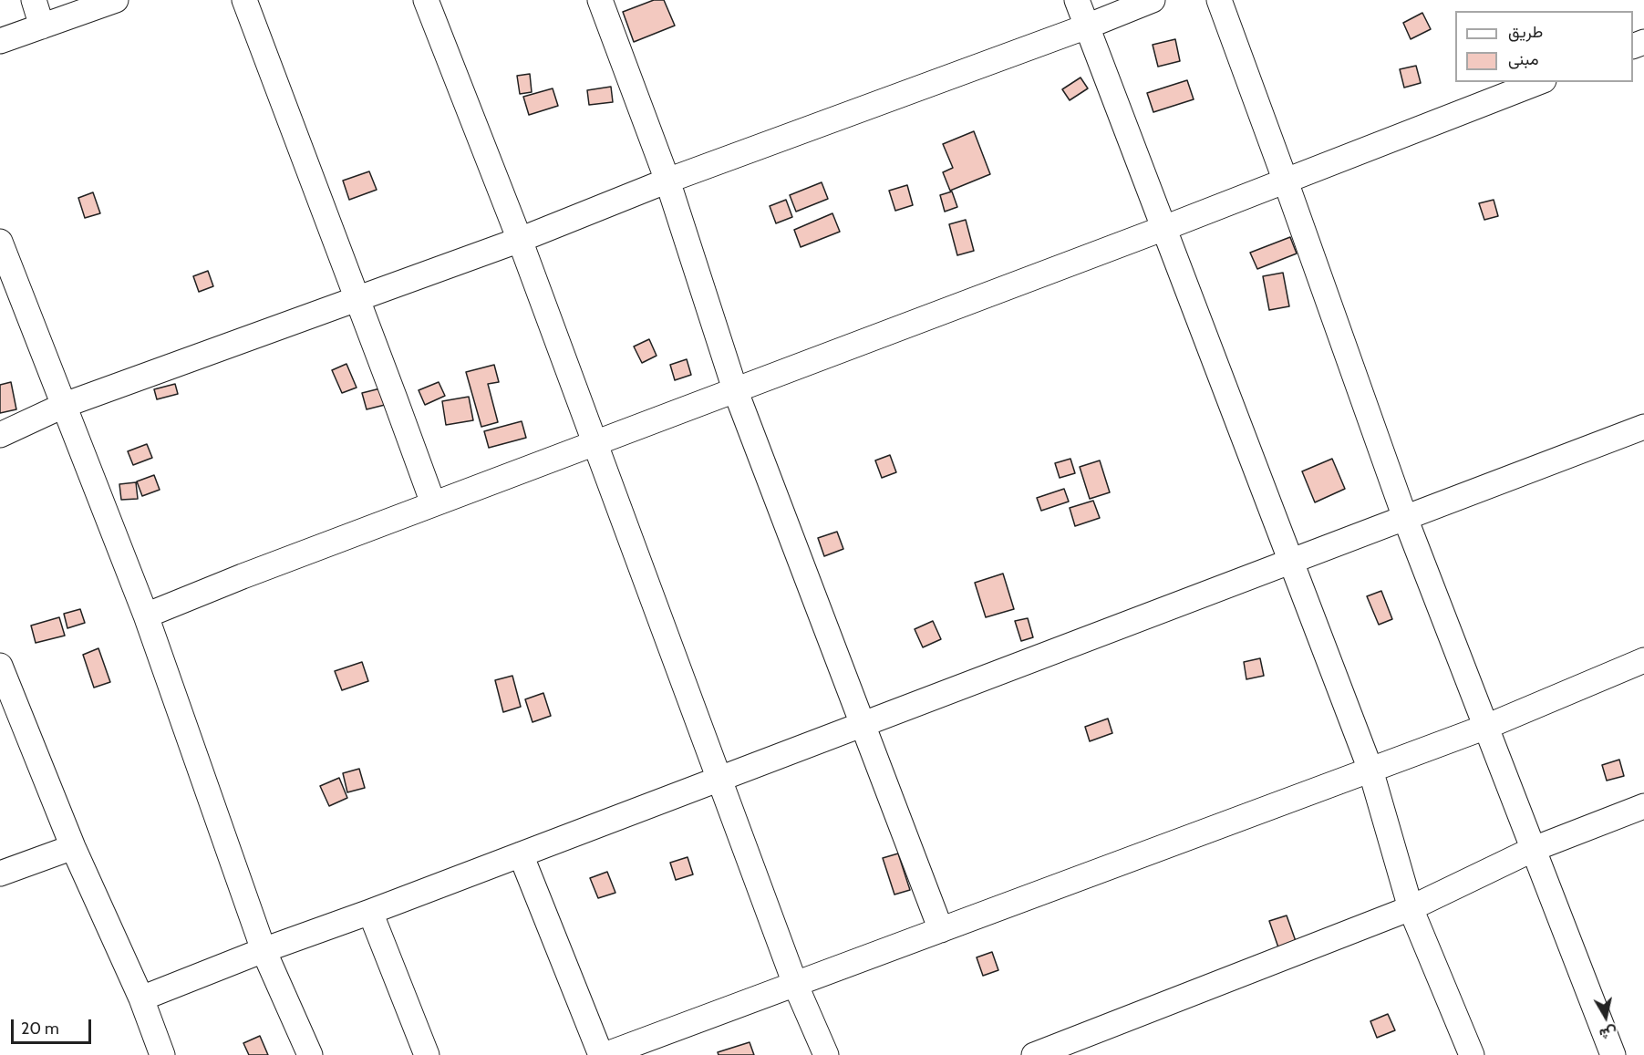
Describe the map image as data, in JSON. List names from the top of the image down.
{
  "legend": ["طريق", "مبنى"],
  "scale_bar": "20 m",
  "north": "bottom"
}
